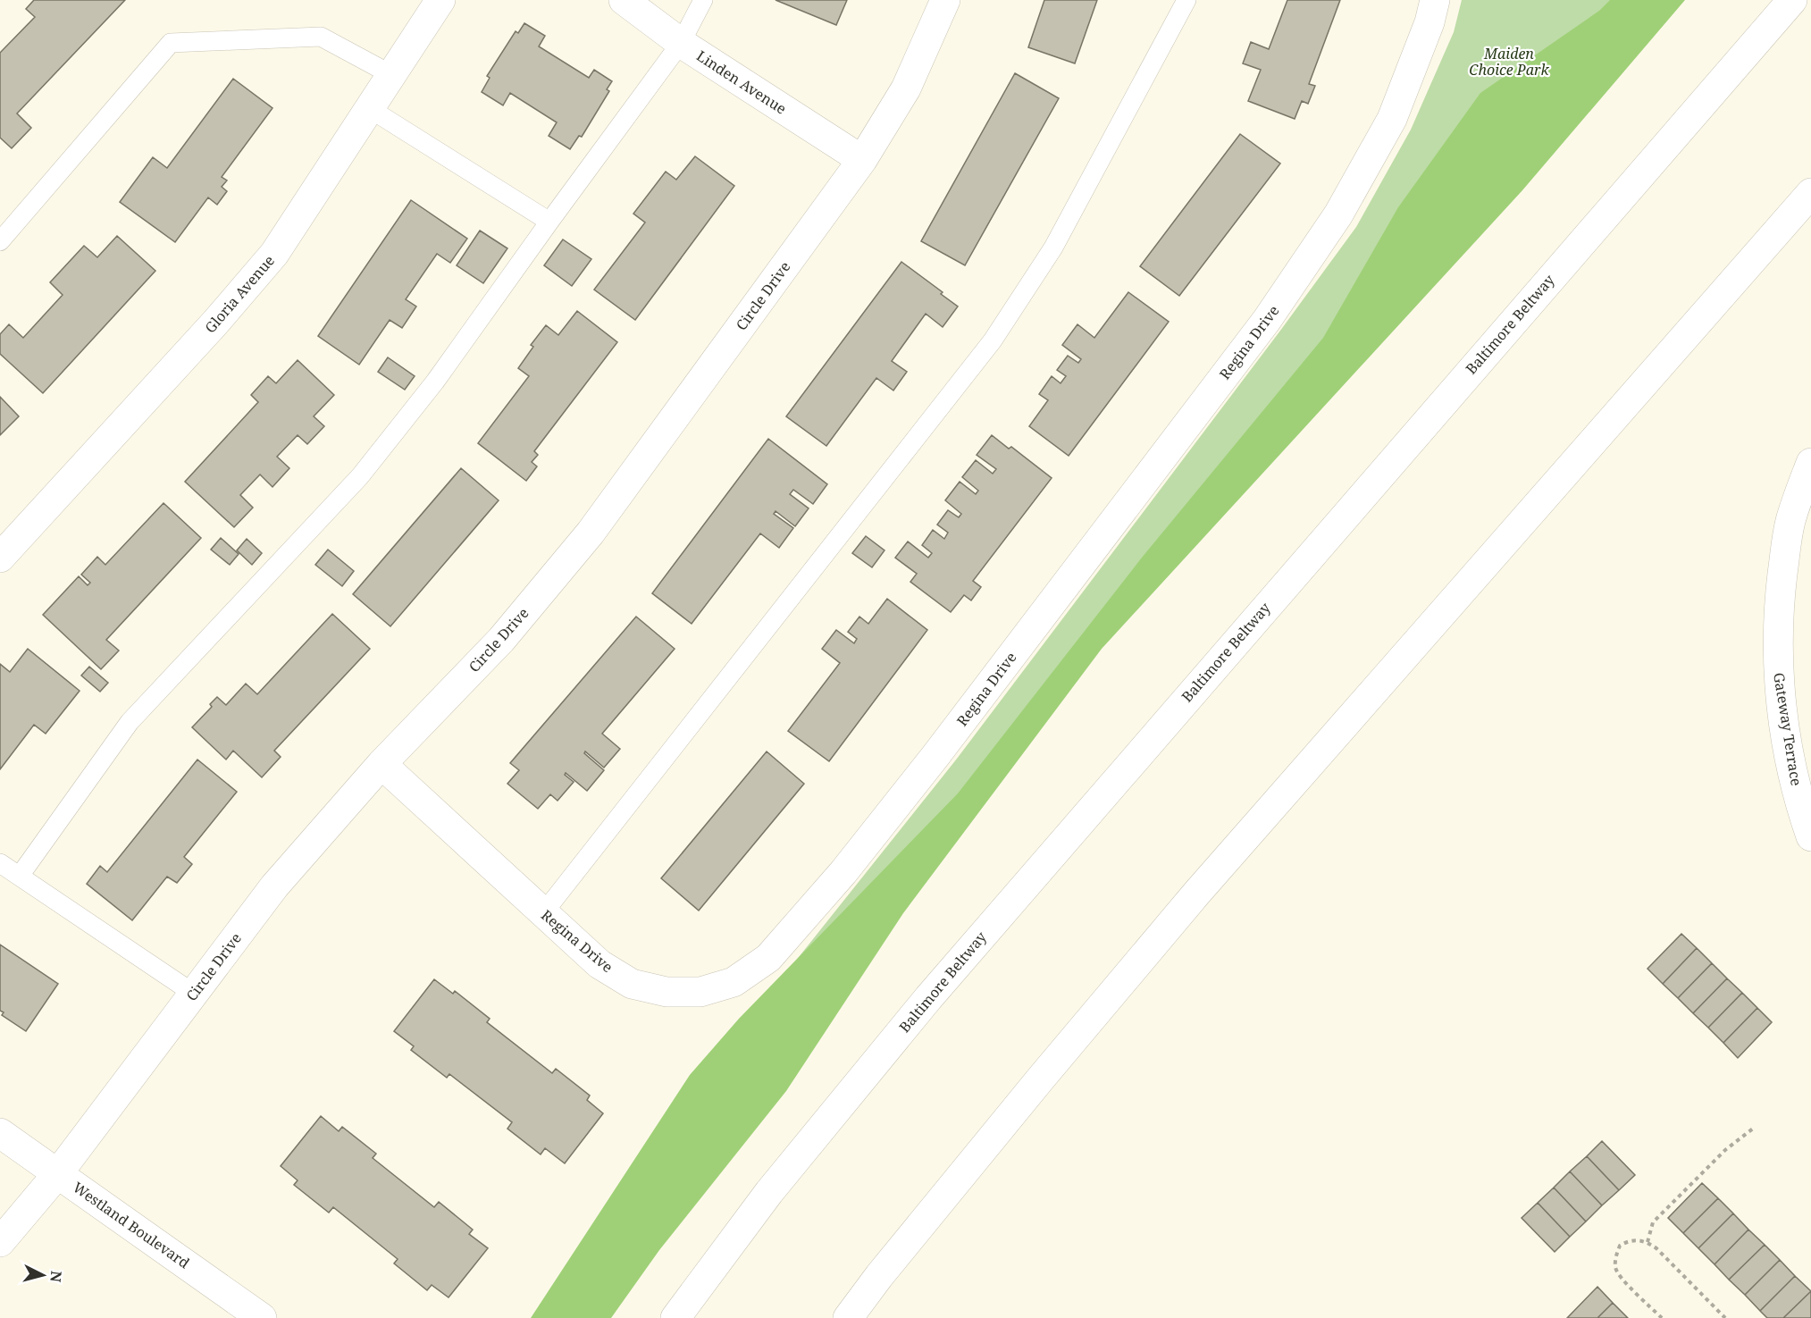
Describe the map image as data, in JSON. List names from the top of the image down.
{
  "streets": {
    "main road": [
      "Linden Avenue",
      "Gloria Avenue",
      "Circle Drive",
      "Baltimore Beltway",
      "Regina Drive",
      "Gateway Terrace",
      "Westland Boulevard"
    ]
  },
  "crossings": [
    ["Linden Avenue", "Circle Drive"],
    ["Circle Drive", "Regina Drive"],
    ["Circle Drive", "Westland Boulevard"]
  ],
  "parks": ["Maiden Choice Park"],
  "north": "right"
}
